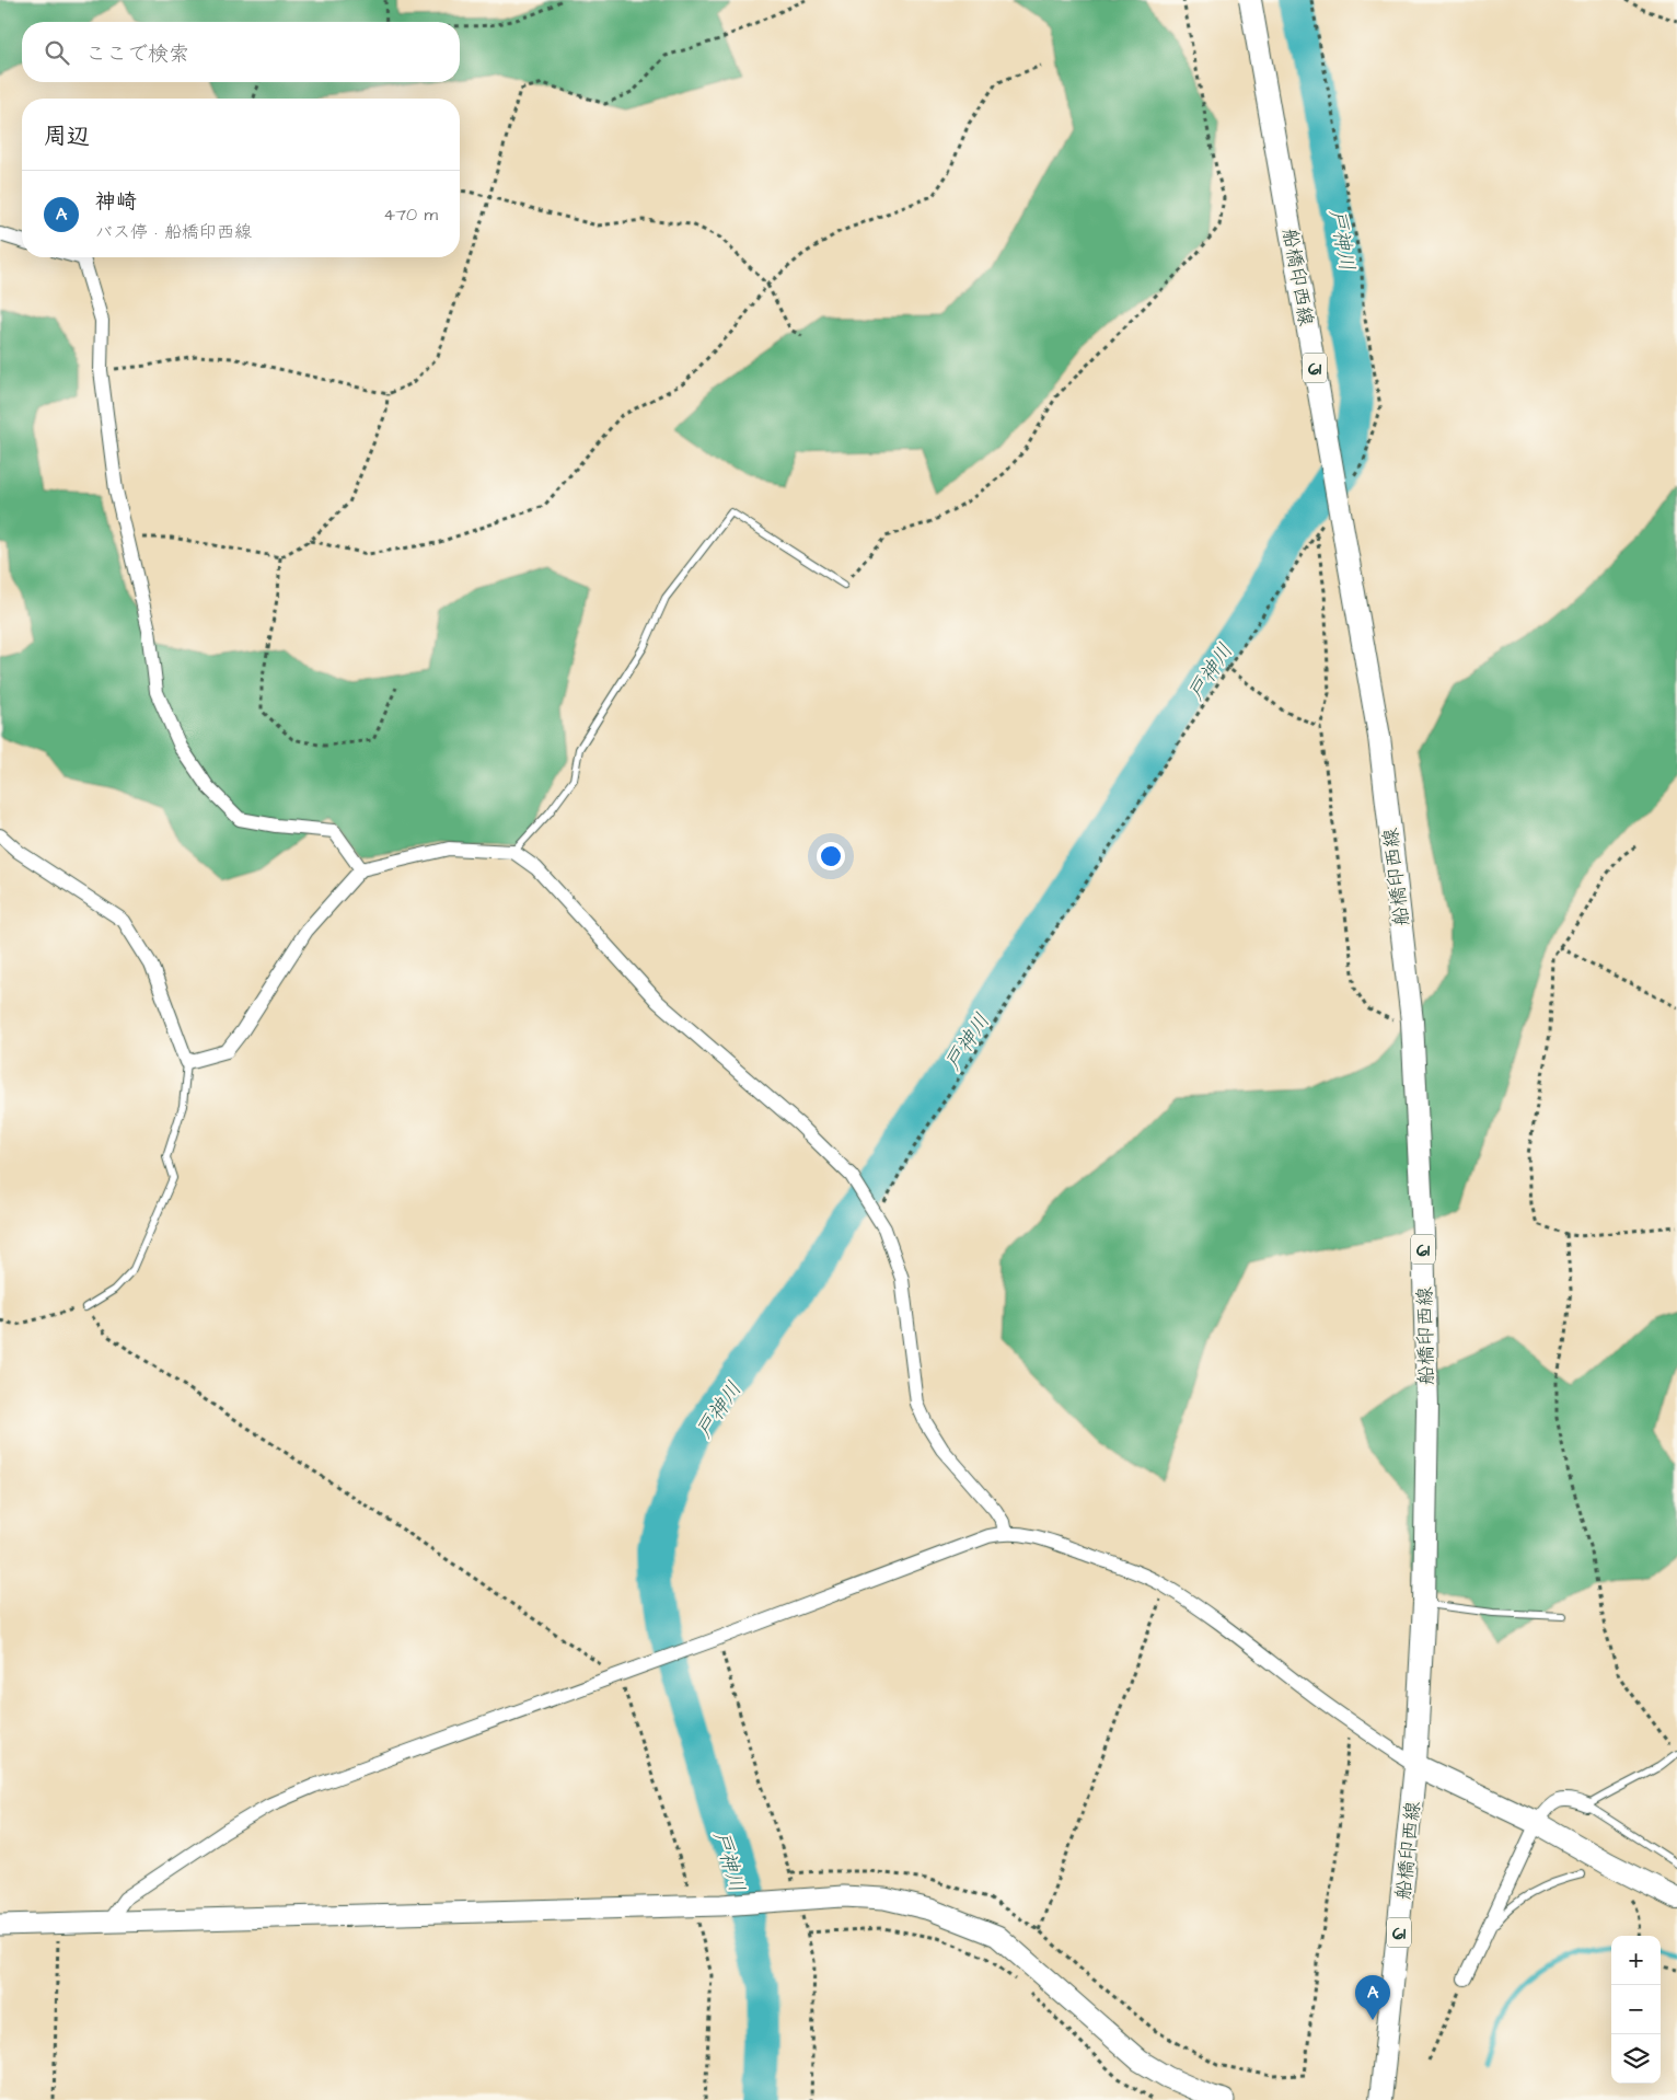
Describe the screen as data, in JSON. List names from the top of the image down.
{
  "streets": {
    "main road": ["船橋印西線", "61"]
  },
  "water": ["戸神川"],
  "page": {
    "search": "ここで検索",
    "heading": "周辺",
    "list": [
      {
        "mark": "A",
        "name": "神崎",
        "note": "バス停 · 船橋印西線",
        "value": "470 m"
      }
    ],
    "map_buttons": ["+", "−"],
    "pins": "A"
  }
}
